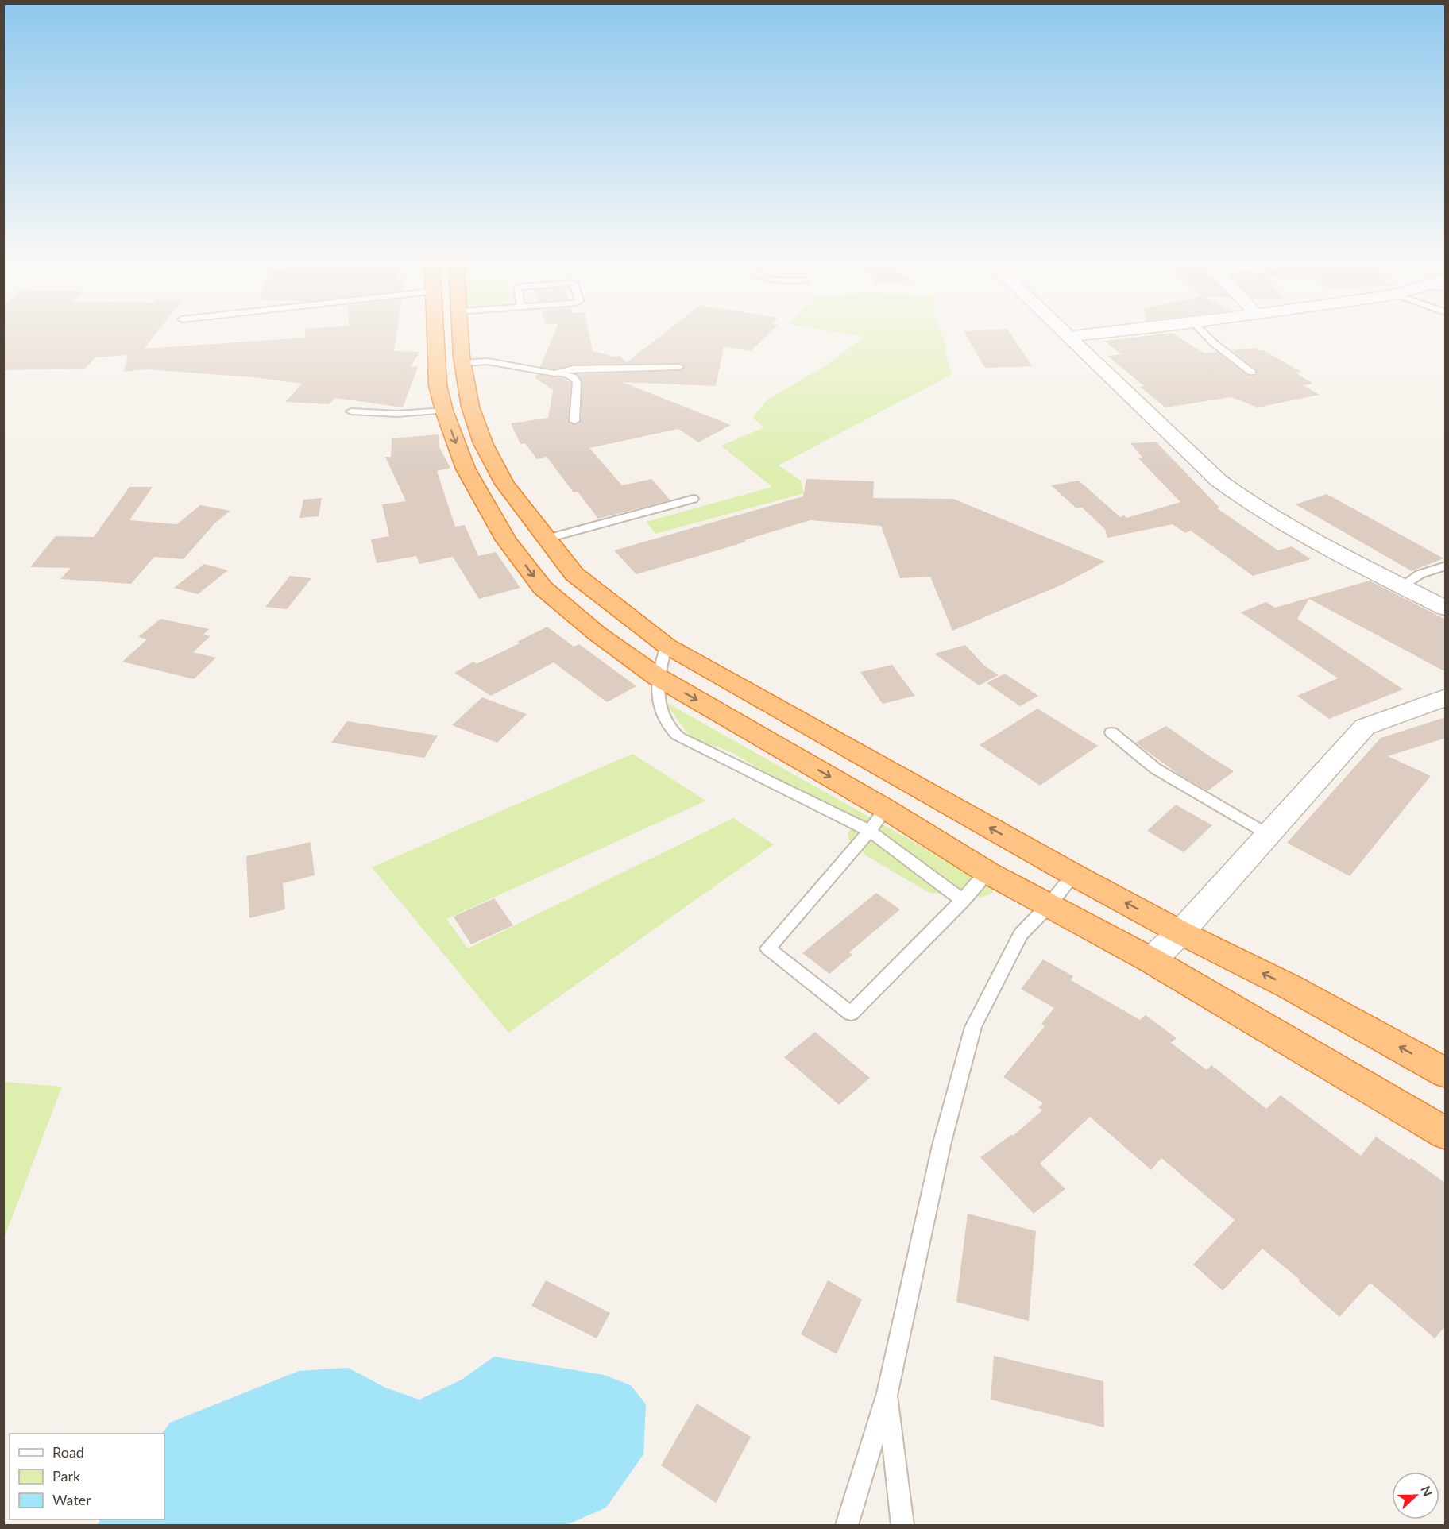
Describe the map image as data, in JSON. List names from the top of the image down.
{
  "legend": ["Road", "Park", "Water"],
  "north": "right"
}
